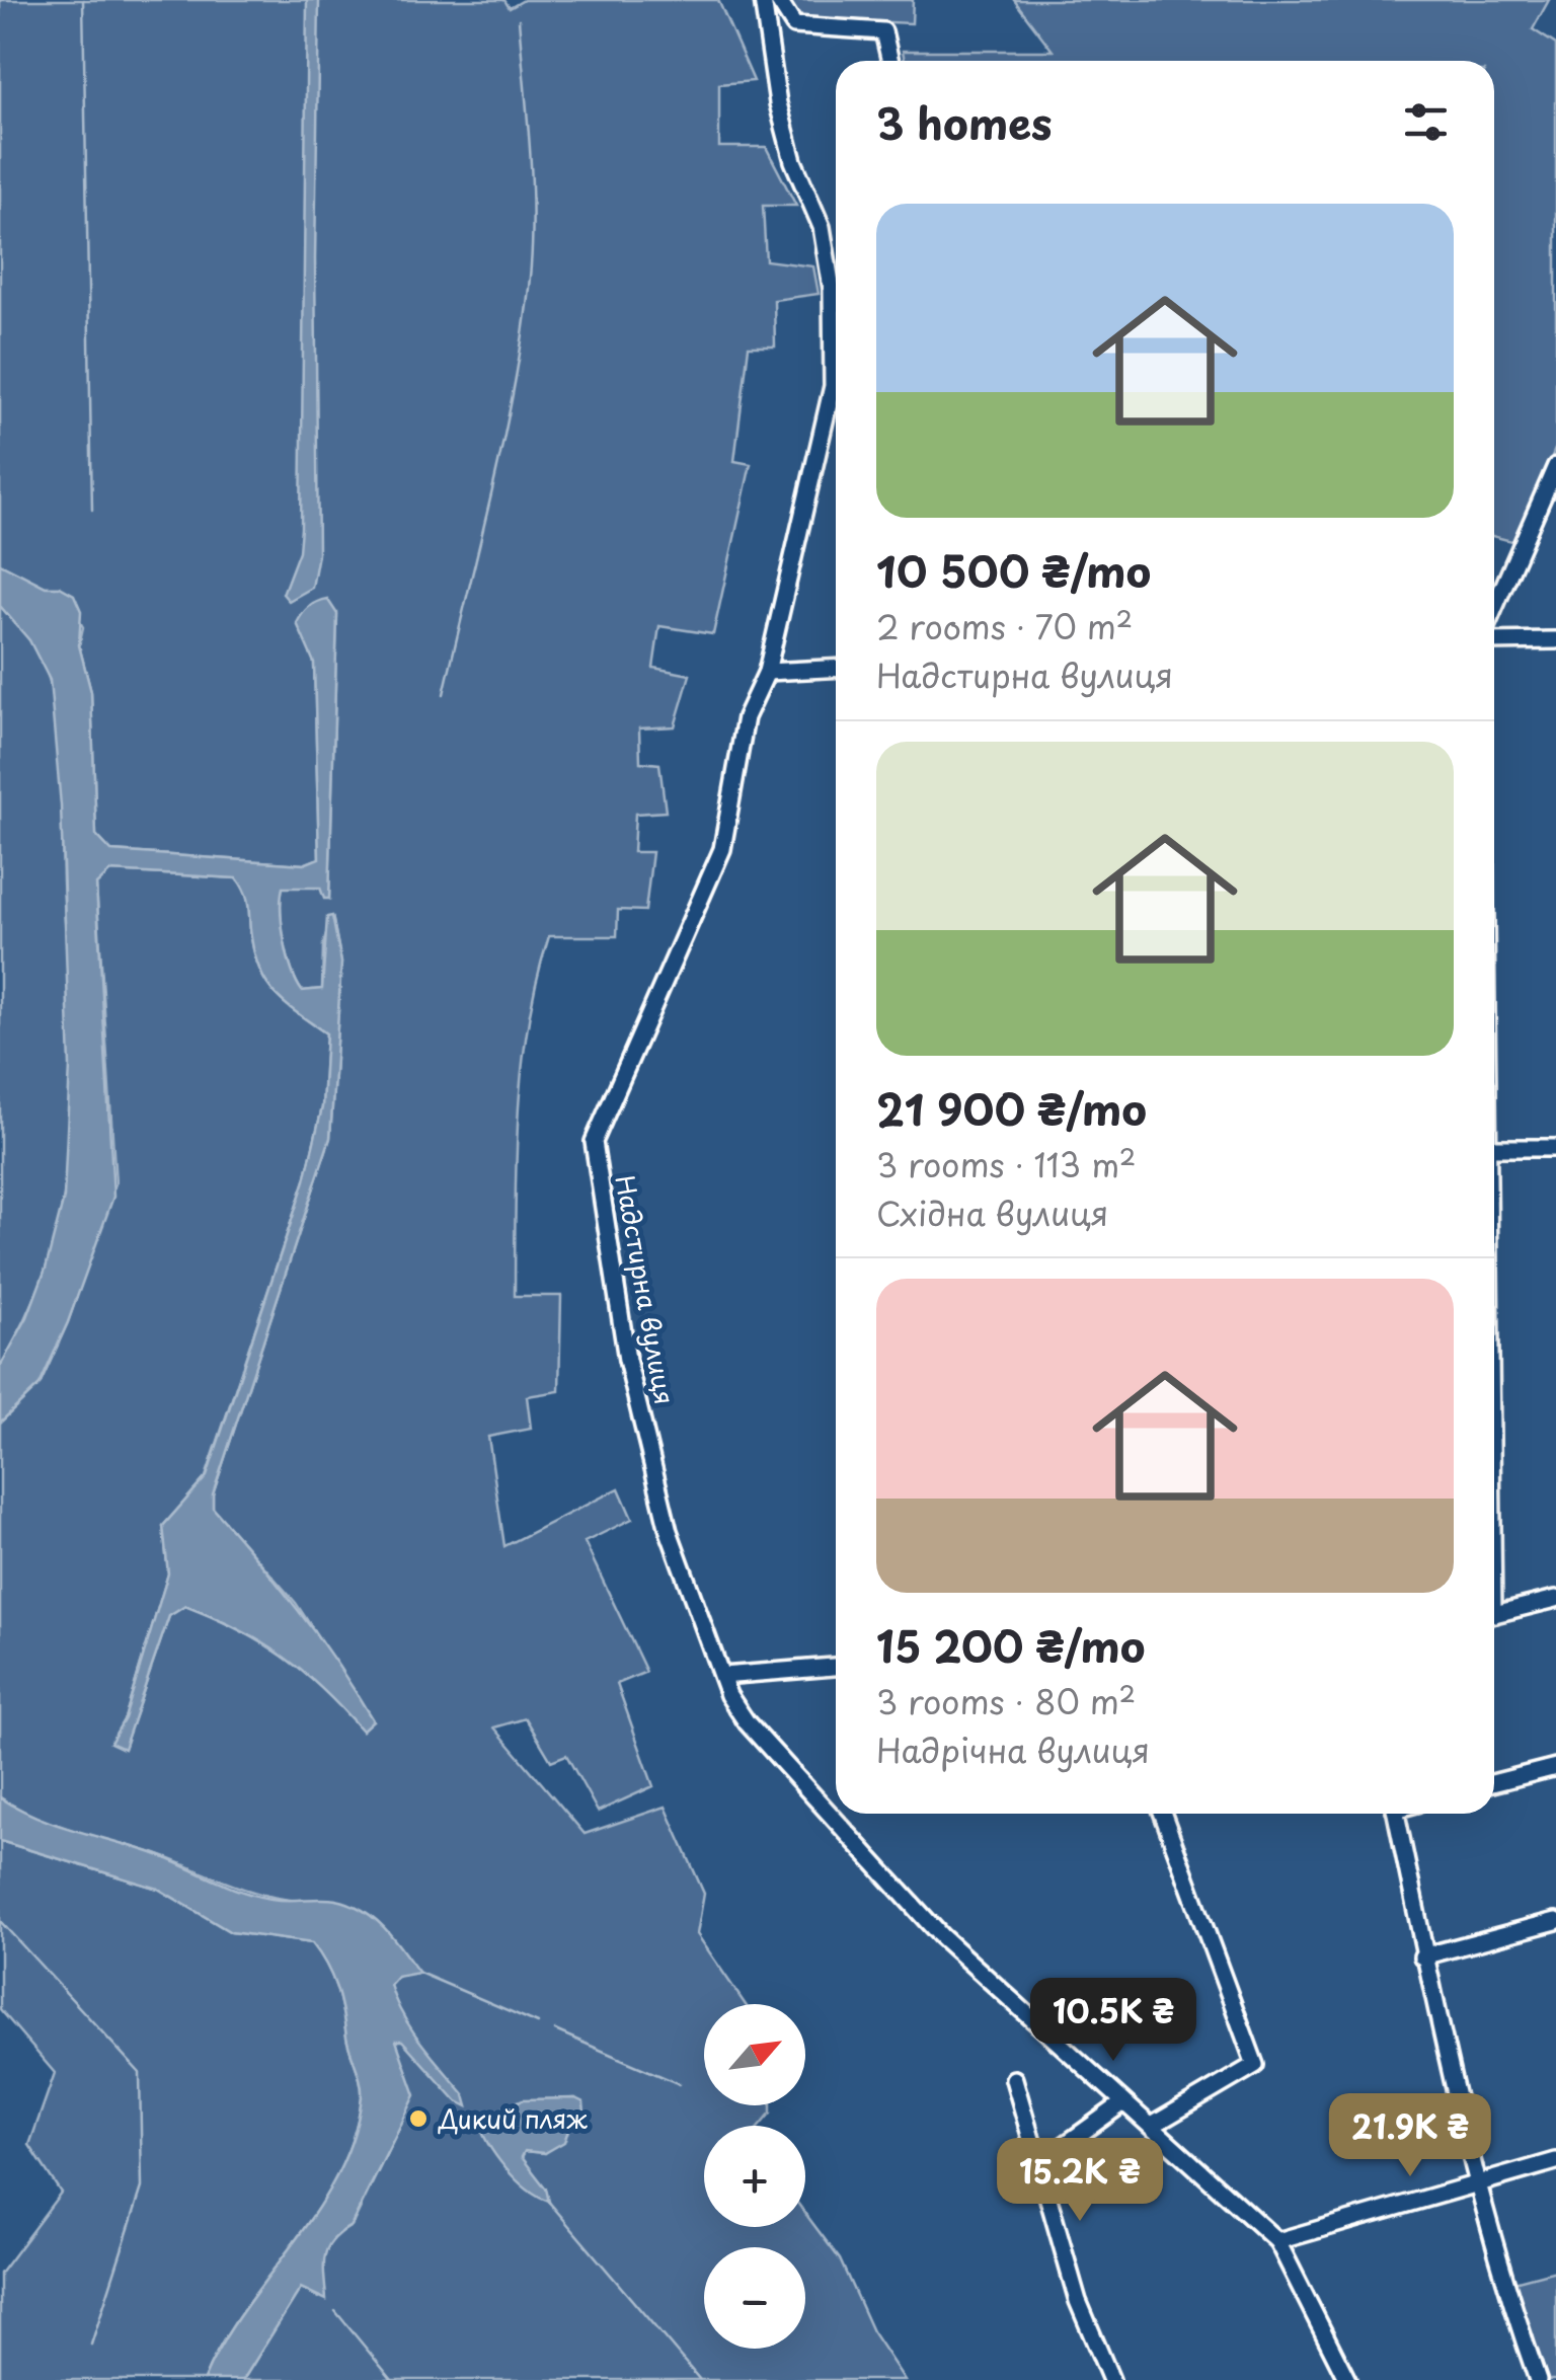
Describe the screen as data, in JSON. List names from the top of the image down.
{
  "streets": {
    "street": ["Надстирна вулиця"]
  },
  "places": ["Дикий пляж"],
  "north": "top right",
  "page": {
    "heading": "3 homes",
    "list": [
      {
        "name": "10 500 ₴/mo",
        "note": "2 rooms · 70 m² · Надстирна вулиця"
      },
      {
        "name": "21 900 ₴/mo",
        "note": "3 rooms · 113 m² · Східна вулиця"
      },
      {
        "name": "15 200 ₴/mo",
        "note": "3 rooms · 80 m² · Надрічна вулиця"
      }
    ],
    "price": ["10.5K ₴", "21.9K ₴", "15.2K ₴"],
    "map_buttons": ["+", "−"]
  }
}
